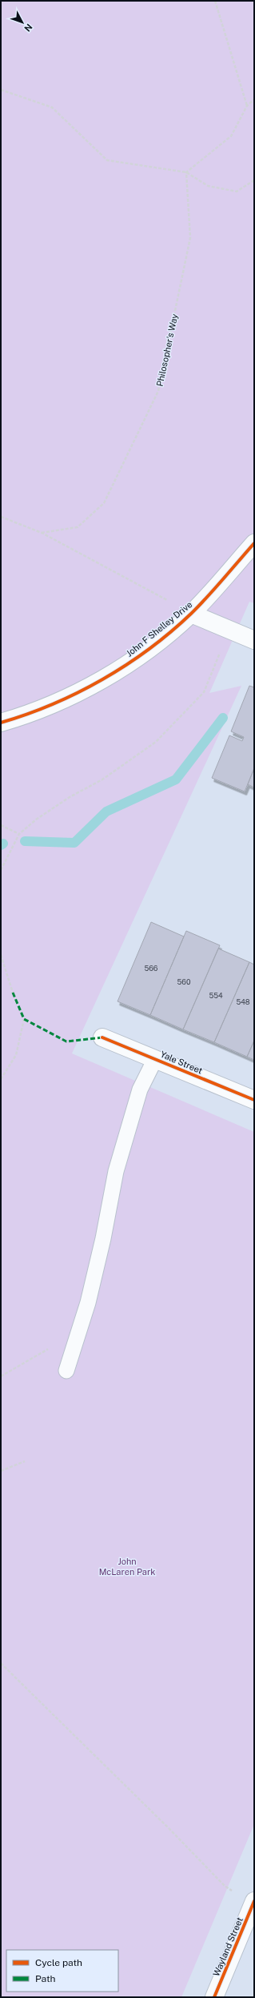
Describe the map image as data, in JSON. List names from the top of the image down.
{
  "streets": {
    "street": ["John F Shelley Drive", "Yale Street", "Wayland Street"],
    "path": ["Philosopher's Way"]
  },
  "parks": ["John McLaren Park"],
  "house_numbers": [
    "566",
    "560",
    "554",
    "548"
  ],
  "legend": ["Cycle path", "Path"],
  "north": "bottom right"
}
